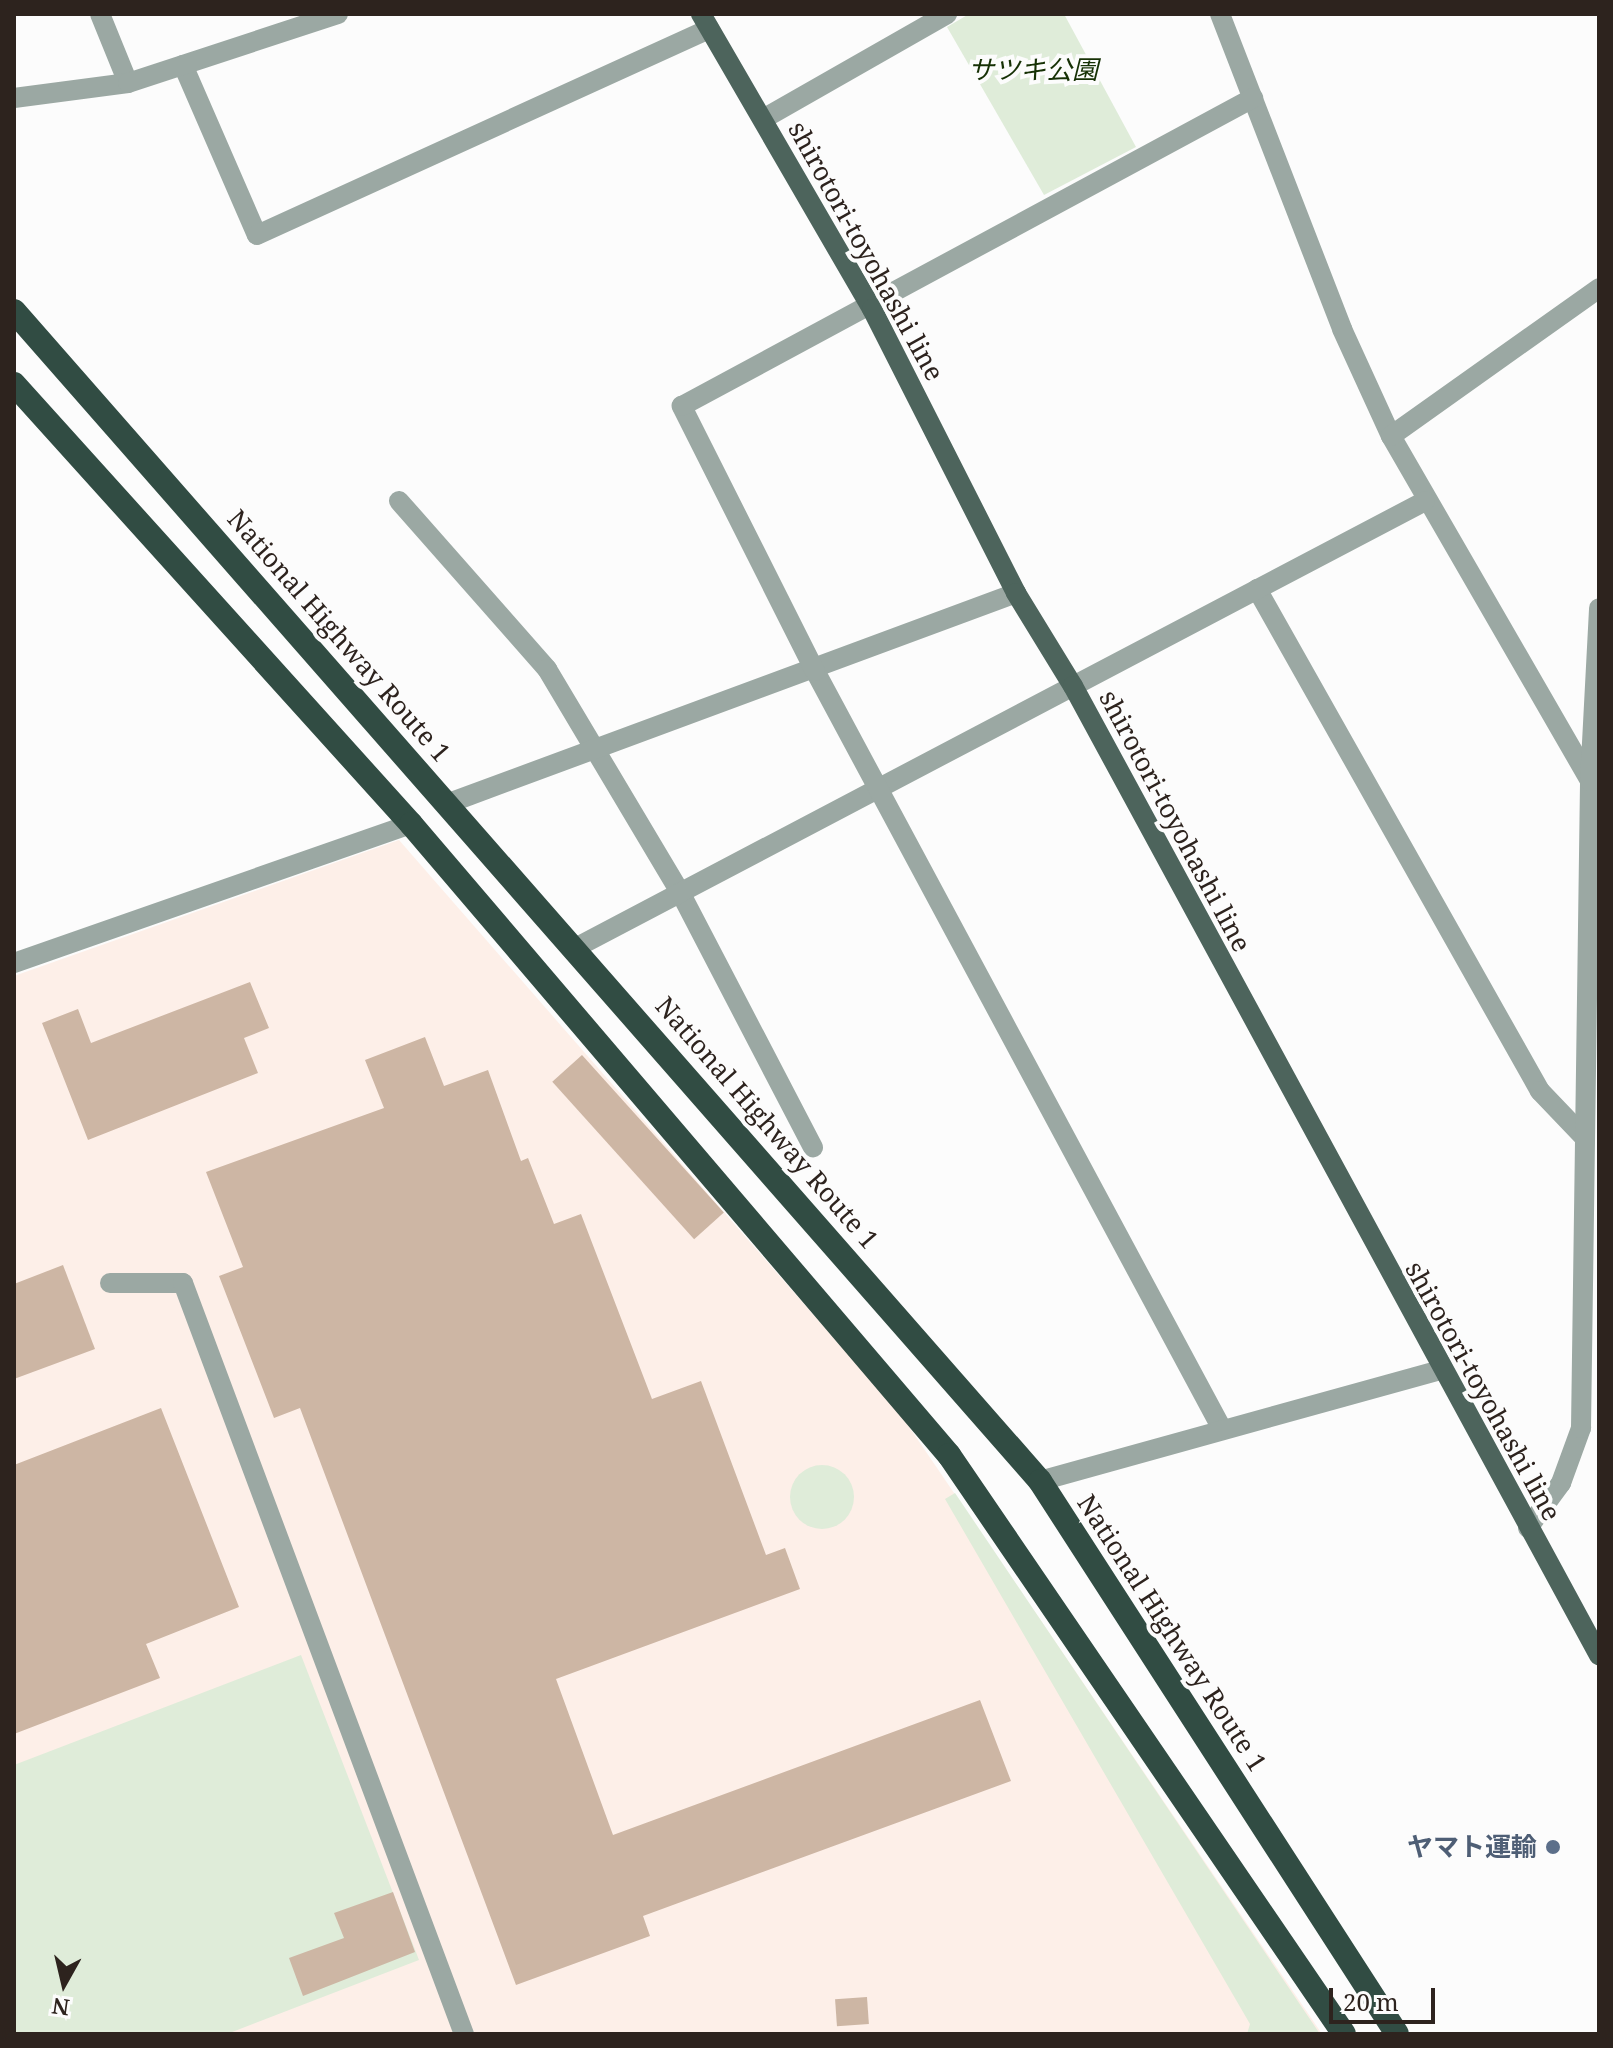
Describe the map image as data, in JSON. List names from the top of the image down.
{
  "streets": {
    "highway": ["National Highway Route 1"],
    "main road": ["shirotori-toyohashi line"]
  },
  "parks": ["サツキ公園"],
  "places": ["ヤマト運輸"],
  "scale_bar": "20 m",
  "north": "bottom"
}
